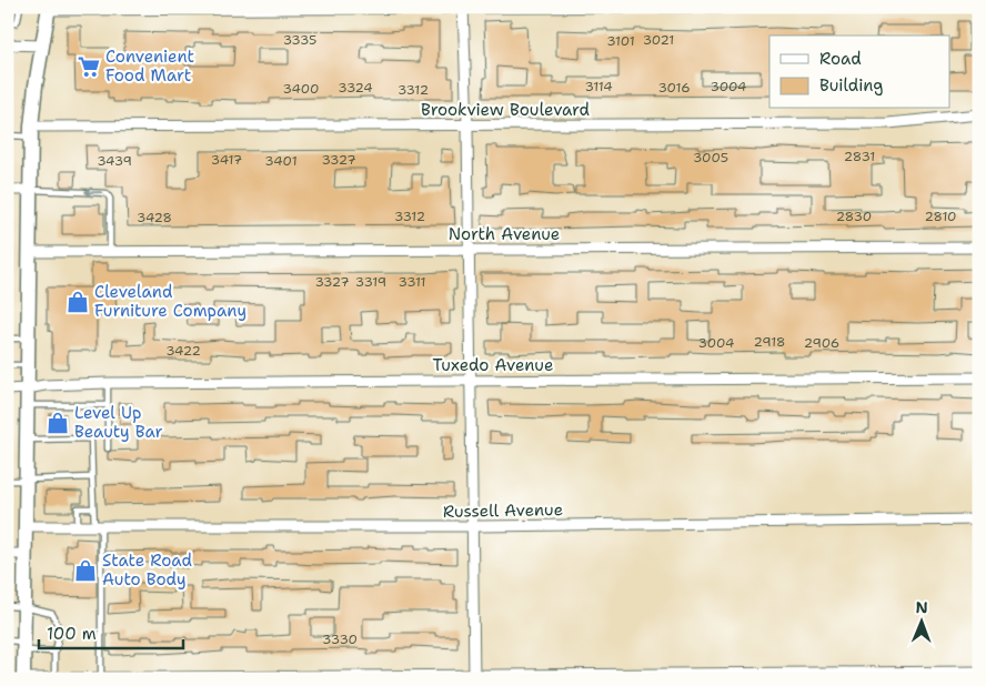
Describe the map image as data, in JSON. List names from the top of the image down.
{
  "streets": {
    "street": [
      "Brookview Boulevard",
      "North Avenue",
      "Tuxedo Avenue",
      "Russell Avenue"
    ]
  },
  "places": {
    "supermarket": ["Convenient Food Mart"],
    "shop": ["Cleveland Furniture Company", "Level Up Beauty Bar", "State Road Auto Body"]
  },
  "house_numbers": [
    "3335",
    "3021",
    "3101",
    "3114",
    "3004",
    "3324",
    "3016",
    "3400",
    "3312",
    "2831",
    "3005",
    "3417",
    "3327",
    "3439",
    "3401",
    "3312",
    "2830",
    "2810",
    "3428",
    "3327",
    "3319",
    "3311",
    "2918",
    "3004",
    "2906",
    "3422",
    "3330"
  ],
  "legend": ["Road", "Building"],
  "scale_bar": "100 m",
  "north": "top"
}
